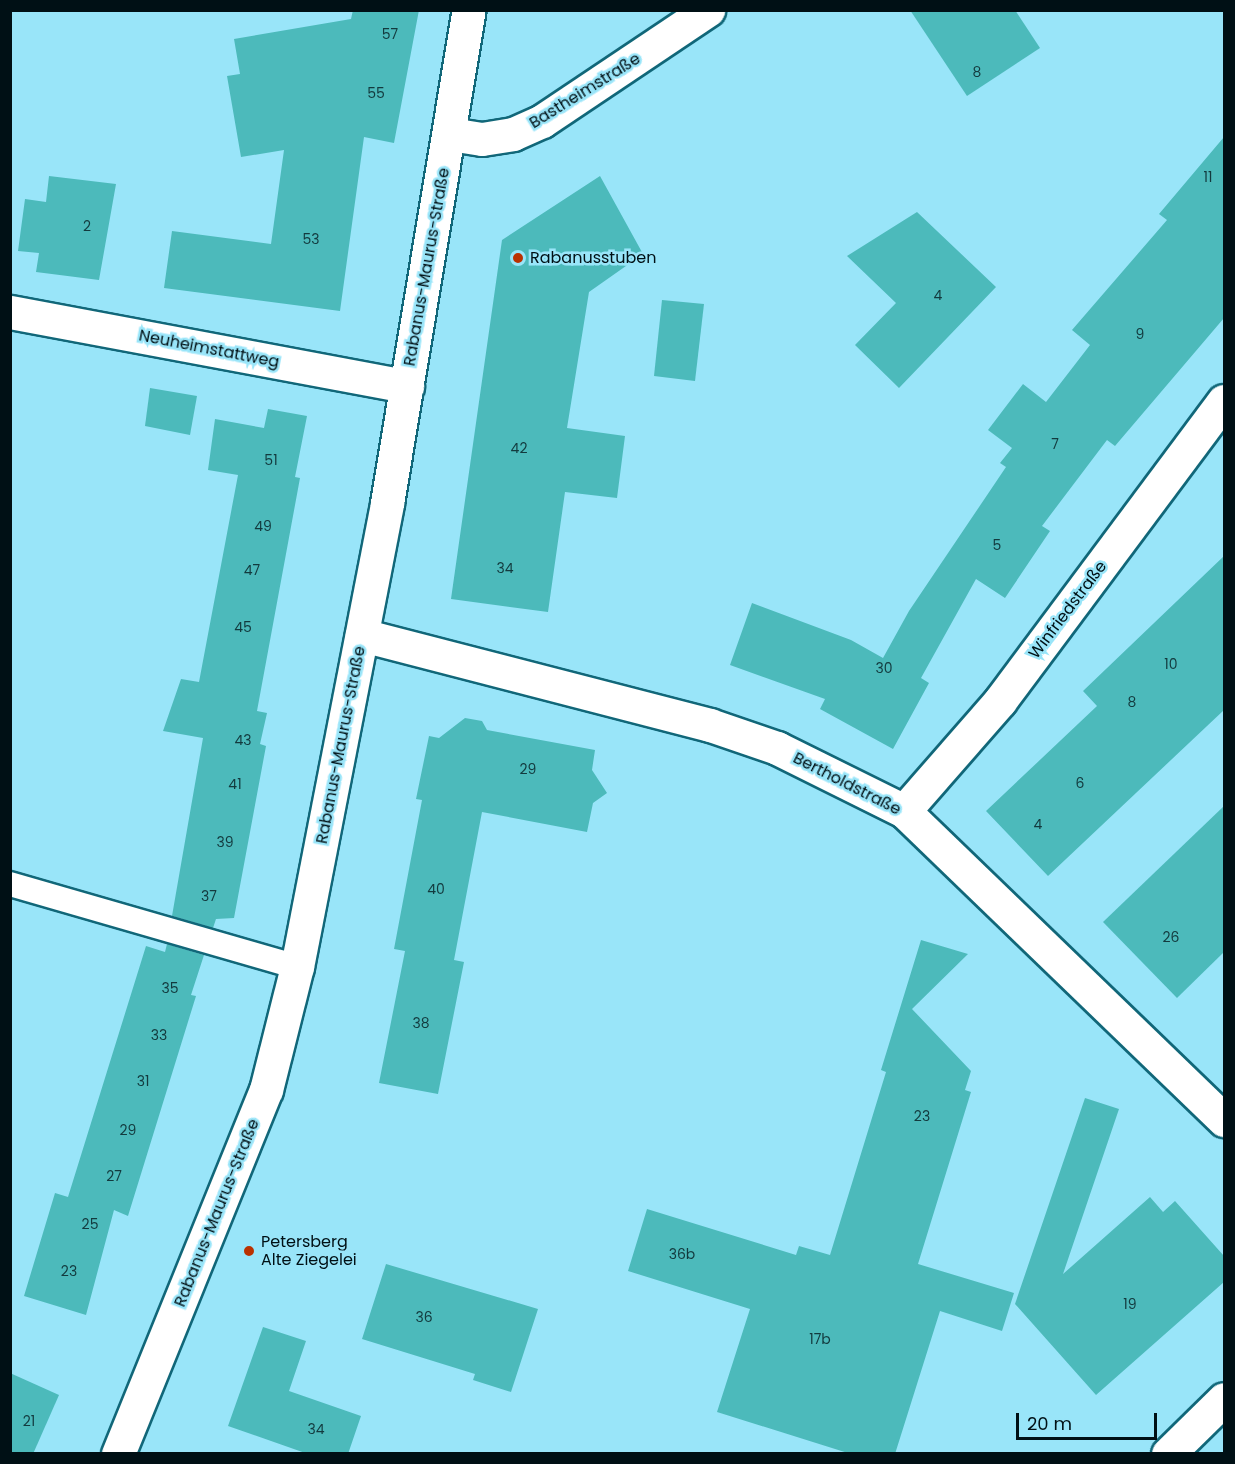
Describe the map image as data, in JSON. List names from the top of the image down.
{
  "streets": {
    "street": [
      "Bastheimstraße",
      "Rabanus-Maurus-Straße",
      "Neuheimstattweg",
      "Winfriedstraße",
      "Bertholdstraße"
    ]
  },
  "crossings": [
    ["Bastheimstraße", "Rabanus-Maurus-Straße"],
    ["Rabanus-Maurus-Straße", "Neuheimstattweg"],
    ["Rabanus-Maurus-Straße", "Bertholdstraße"],
    ["Winfriedstraße", "Bertholdstraße"]
  ],
  "places": ["Rabanusstuben", "Petersberg Alte Ziegelei"],
  "house_numbers": [
    "57",
    "8",
    "55",
    "11",
    "2",
    "53",
    "4",
    "9",
    "7",
    "42",
    "51",
    "49",
    "5",
    "34",
    "47",
    "45",
    "10",
    "30",
    "8",
    "43",
    "29",
    "6",
    "41",
    "4",
    "39",
    "40",
    "37",
    "26",
    "35",
    "38",
    "33",
    "31",
    "23",
    "29",
    "27",
    "25",
    "36b",
    "23",
    "19",
    "36",
    "17b",
    "21",
    "34"
  ],
  "scale_bar": "20 m"
}
